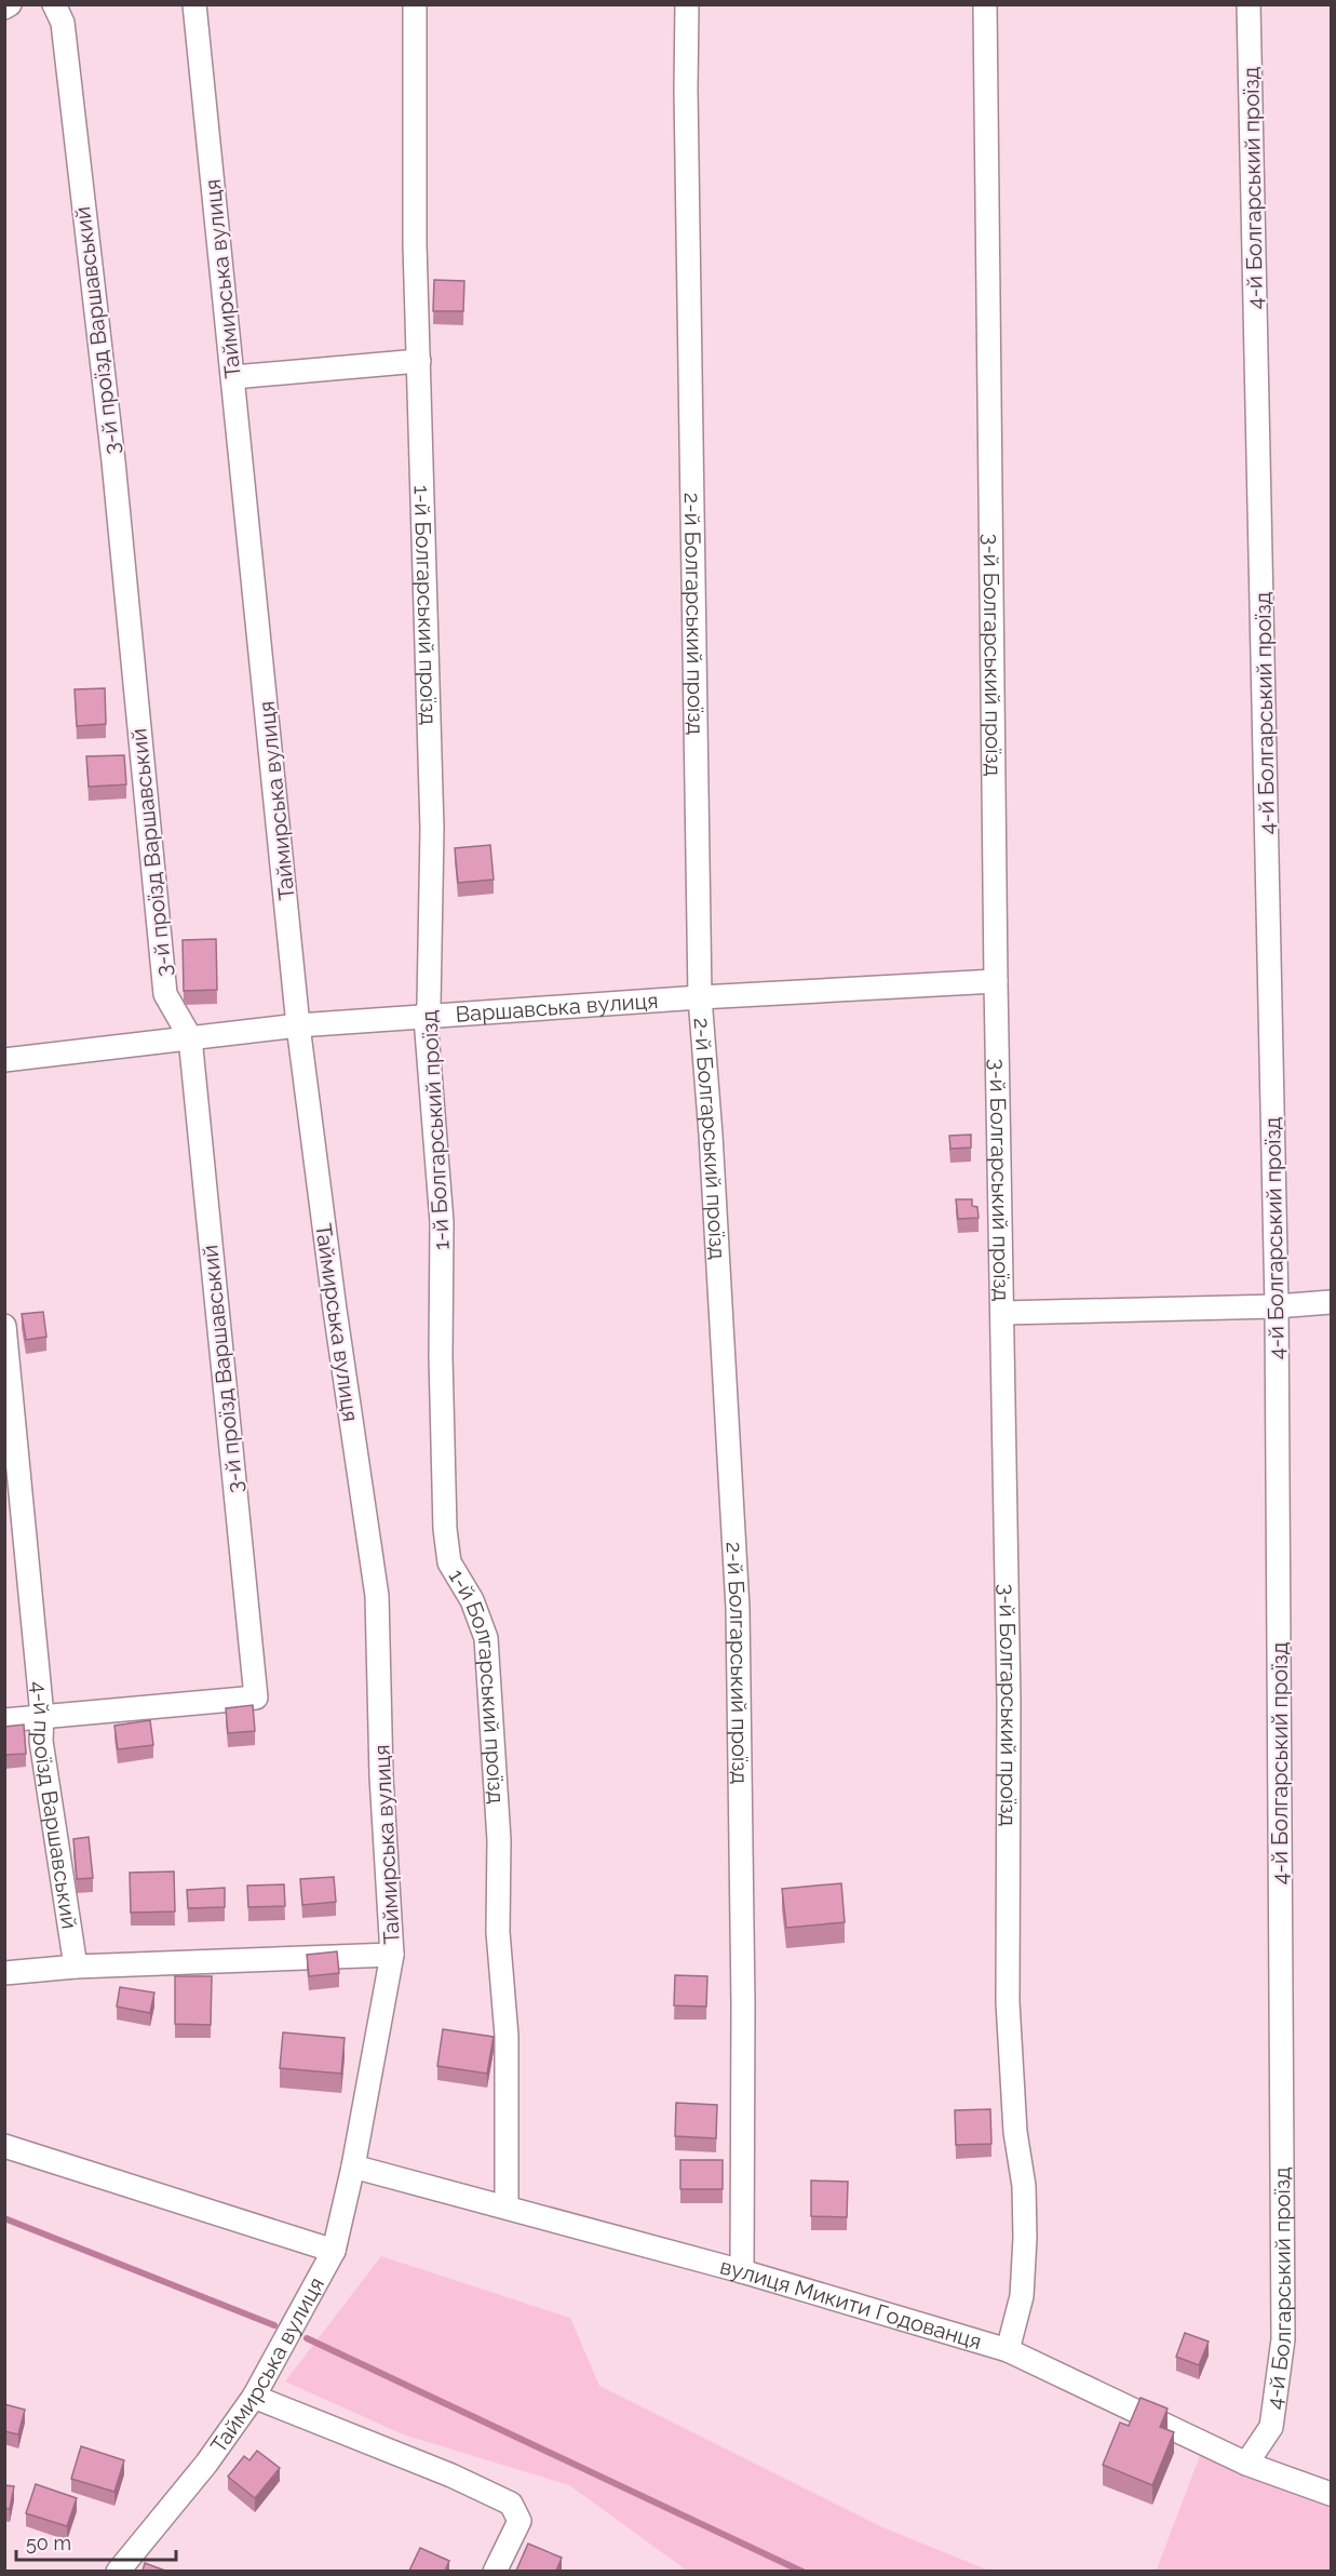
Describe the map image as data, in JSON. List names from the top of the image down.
{
  "streets": {
    "street": [
      "4-й Болгарський проїзд",
      "Таймирська вулиця",
      "3-й проїзд Варшавський",
      "1-й Болгарський проїзд",
      "2-й Болгарський проїзд",
      "3-й Болгарський проїзд",
      "Варшавська вулиця",
      "4-й проїзд Варшавський",
      "вулиця Микити Годованця"
    ]
  },
  "crossings": [
    ["4-й Болгарський проїзд", "вулиця Микити Годованця"],
    ["Таймирська вулиця", "Варшавська вулиця"],
    ["Таймирська вулиця", "вулиця Микити Годованця"],
    ["3-й проїзд Варшавський", "Варшавська вулиця"],
    ["3-й проїзд Варшавський", "4-й проїзд Варшавський"],
    ["1-й Болгарський проїзд", "Варшавська вулиця"],
    ["1-й Болгарський проїзд", "вулиця Микити Годованця"],
    ["2-й Болгарський проїзд", "Варшавська вулиця"],
    ["2-й Болгарський проїзд", "вулиця Микити Годованця"],
    ["3-й Болгарський проїзд", "Варшавська вулиця"],
    ["3-й Болгарський проїзд", "вулиця Микити Годованця"]
  ],
  "scale_bar": "50 m"
}
